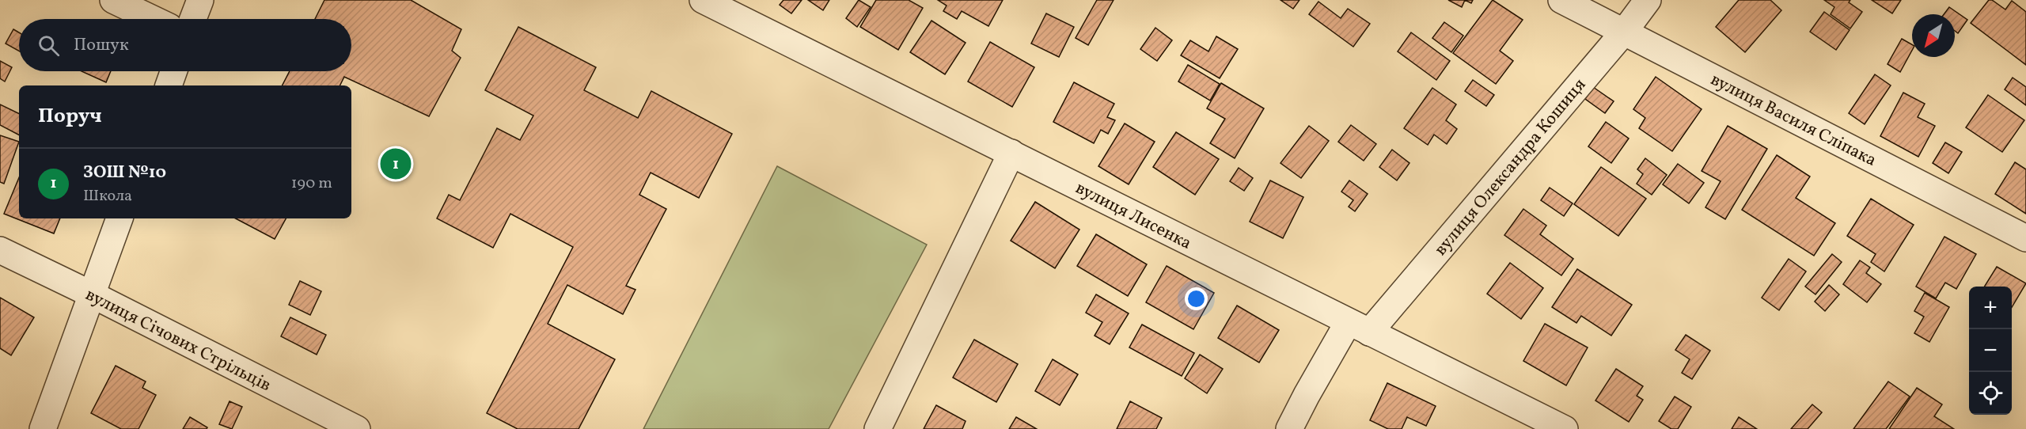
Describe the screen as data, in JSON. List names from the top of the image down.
{
  "streets": {
    "street": [
      "вулиця Василя Сліпака",
      "вулиця Олександра Кошиця",
      "вулиця Лисенка",
      "вулиця Січових Стрільців"
    ]
  },
  "crossings": [
    ["вулиця Василя Сліпака", "вулиця Олександра Кошиця"],
    ["вулиця Олександра Кошиця", "вулиця Лисенка"]
  ],
  "north": "bottom left",
  "page": {
    "search": "Пошук",
    "heading": "Поруч",
    "pins": "1",
    "list": [
      {
        "mark": "1",
        "name": "ЗОШ №10",
        "note": "Школа",
        "value": "190 m"
      }
    ],
    "map_buttons": ["+", "−"]
  }
}
